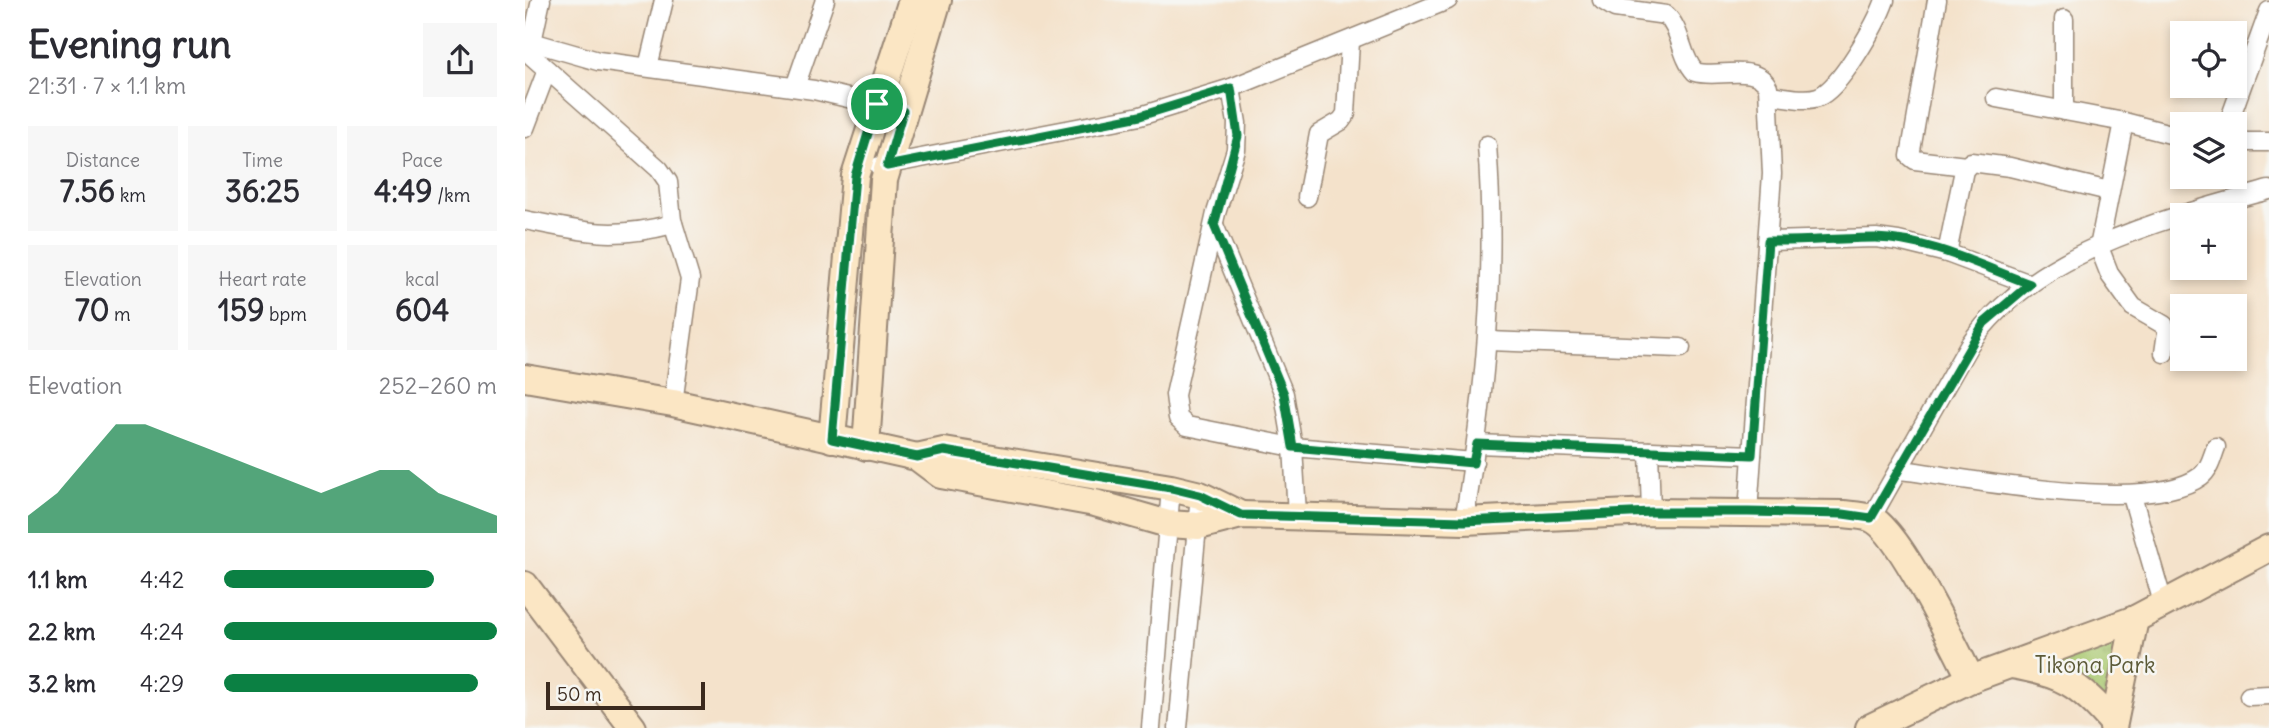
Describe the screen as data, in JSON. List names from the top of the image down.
{
  "parks": ["Tikona Park"],
  "scale_bar": "50 m",
  "page": {
    "heading": ["Evening run", "21:31 · 7 × 1.1 km"],
    "map_buttons": ["+", "−"],
    "stats": [
      ["Distance", "7.56 km"],
      ["Time", "36:25"],
      ["Pace", "4:49 /km"],
      ["Elevation", "70 m"],
      ["Heart rate", "159 bpm"],
      ["kcal", "604"]
    ],
    "chart": ["Elevation", "252–260 m"],
    "list": [
      {
        "name": "1.1 km",
        "note": "4:42"
      },
      {
        "name": "2.2 km",
        "note": "4:24"
      },
      {
        "name": "3.2 km",
        "note": "4:29"
      }
    ],
    "scale": "50 m"
  }
}
